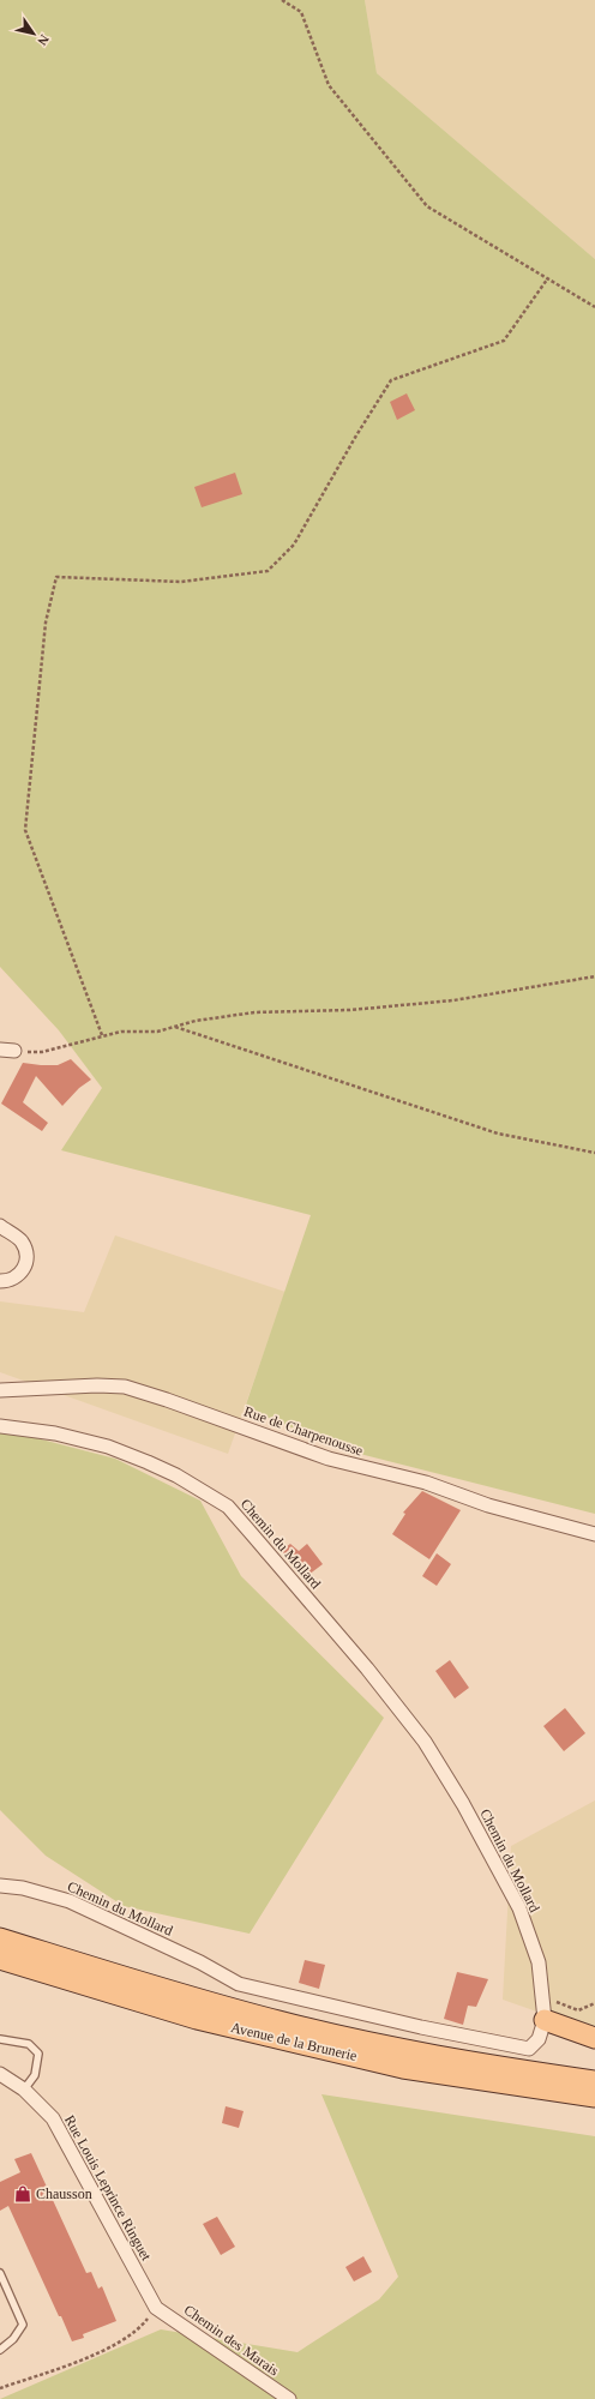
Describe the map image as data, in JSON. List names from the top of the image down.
{
  "streets": {
    "main road": ["Avenue de la Brunerie"],
    "street": [
      "Rue de Charpenousse",
      "Chemin du Mollard",
      "Rue Louis Leprince Ringuet",
      "Chemin des Marais"
    ]
  },
  "crossings": [
    ["Rue Louis Leprince Ringuet", "Chemin des Marais"]
  ],
  "places": {
    "shop": ["Chausson"]
  },
  "north": "bottom right"
}
